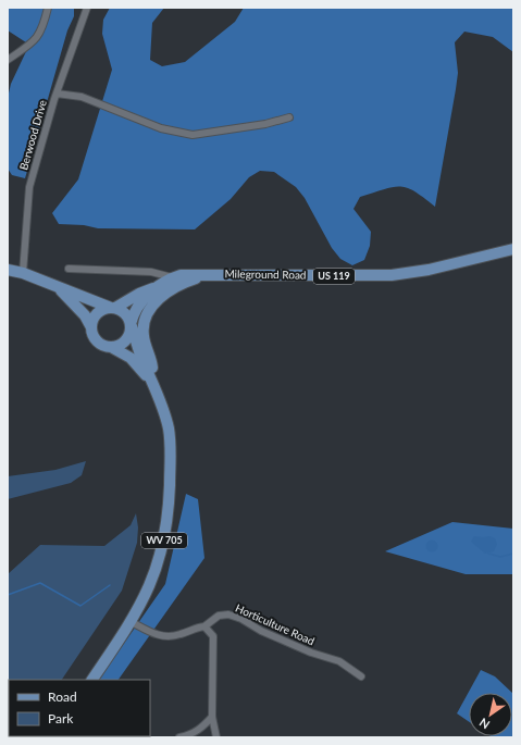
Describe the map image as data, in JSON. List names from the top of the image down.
{
  "streets": {
    "main road": ["Mileground Road", "US 119", "WV 705"],
    "street": ["Berwood Drive", "Horticulture Road"]
  },
  "crossings": [
    ["Mileground Road", "WV 705"],
    ["WV 705", "Horticulture Road"]
  ],
  "legend": ["Road", "Park"],
  "north": "bottom left"
}
